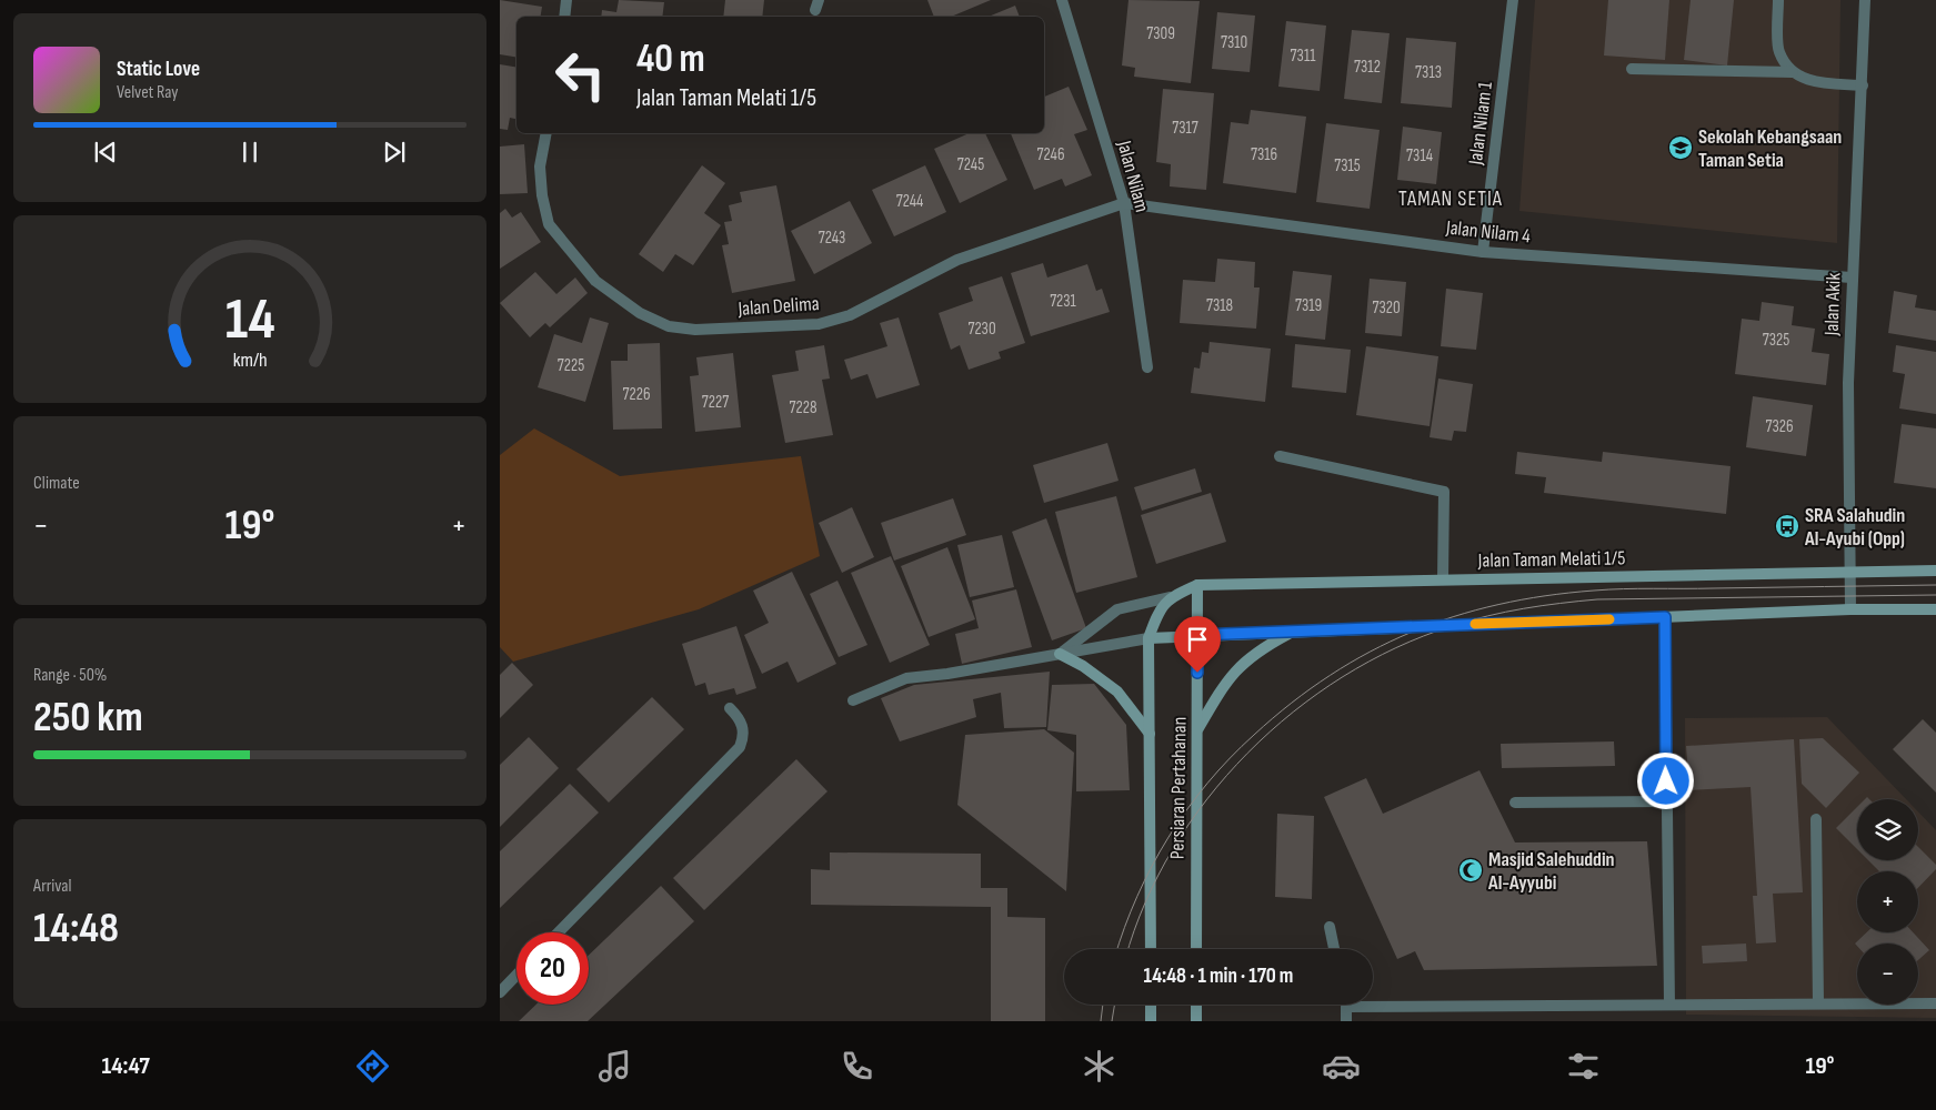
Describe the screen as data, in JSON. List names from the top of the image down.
{
  "streets": {
    "main road": ["Jalan Taman Melati 1/5", "Persiaran Pertahanan"],
    "street": [
      "Jalan Nilam 1",
      "Jalan Nilam",
      "Jalan Nilam 4",
      "Jalan Akik",
      "Jalan Delima"
    ]
  },
  "crossings": [
    ["Jalan Nilam 1", "Jalan Nilam 4"],
    ["Jalan Nilam", "Jalan Nilam 4"],
    ["Jalan Nilam", "Jalan Delima"],
    ["Jalan Nilam 4", "Jalan Akik"],
    ["Jalan Nilam 4", "Jalan Delima"],
    ["Jalan Akik", "Jalan Taman Melati 1/5"],
    ["Jalan Taman Melati 1/5", "Persiaran Pertahanan"]
  ],
  "districts": ["TAMAN SETIA"],
  "places": {
    "school or university": ["Sekolah Kebangsaan Taman Setia"],
    "bus stop": ["SRA Salahudin Al-Ayubi (Opp)"],
    "mosque": ["Masjid Salehuddin Al-Ayyubi"]
  },
  "house_numbers": [
    "7309",
    "7310",
    "7311",
    "7312",
    "7313",
    "7317",
    "7246",
    "7316",
    "7314",
    "7245",
    "7315",
    "7244",
    "7243",
    "7231",
    "7318",
    "7319",
    "7320",
    "7230",
    "7325",
    "7225",
    "7226",
    "7227",
    "7228",
    "7326"
  ],
  "page": {
    "turn": ["40 m", "Jalan Taman Melati 1/5"],
    "song": ["Static Love", "Velvet Ray"],
    "tile": [
      "Climate",
      ["Range · 50%", "250 km"],
      ["Arrival", "14:48"]
    ],
    "heat": ["−", "19°", "+"],
    "map_buttons": ["+", "−"],
    "limit": "20",
    "trip": "14:48 · 1 min · 170 m",
    "tabs": ["14:47", "19°"],
    "gauge": ["14", "km/h"]
  }
}
